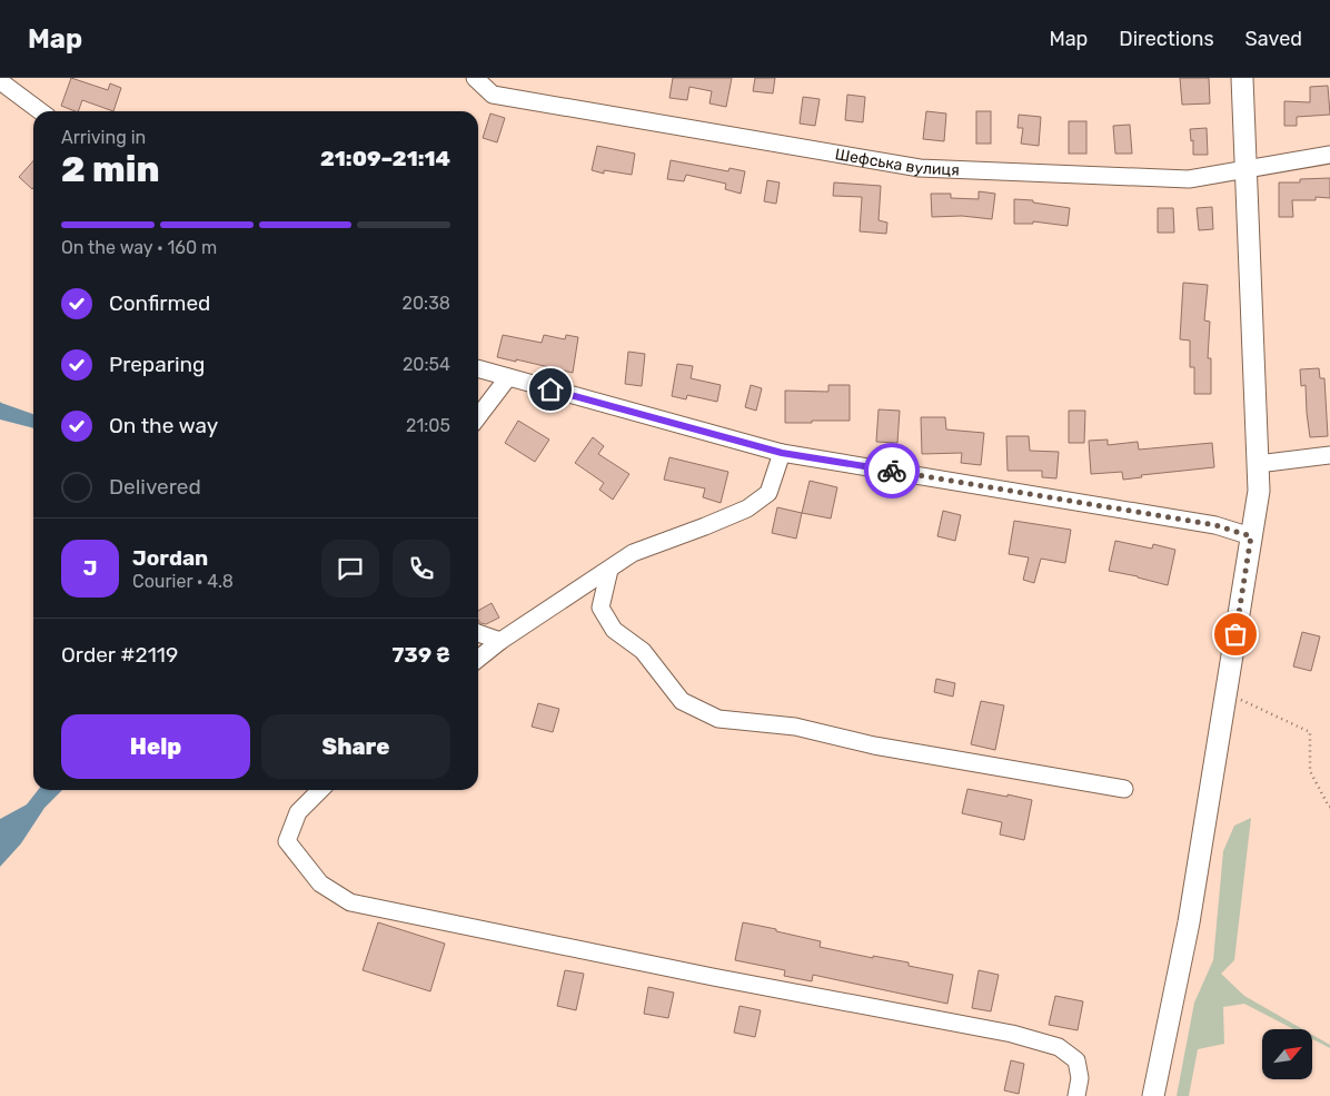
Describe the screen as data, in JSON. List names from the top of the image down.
{
  "streets": {
    "street": ["Шефська вулиця"]
  },
  "north": "top right",
  "page": {
    "header": "Map",
    "nav": ["Map", "Directions", "Saved"],
    "heading": ["2 min", "Arriving in", "21:09–21:14"],
    "panel": [
      "Jordan",
      "Courier · 4.8",
      "Order #2119",
      "739 ₴"
    ],
    "bar": "On the way · 160 m",
    "list": [
      ["Confirmed", "20:38"],
      ["Preparing", "20:54"],
      ["On the way", "21:05"],
      "Delivered"
    ],
    "round": "J",
    "buttons": ["Help", "Share"]
  }
}
